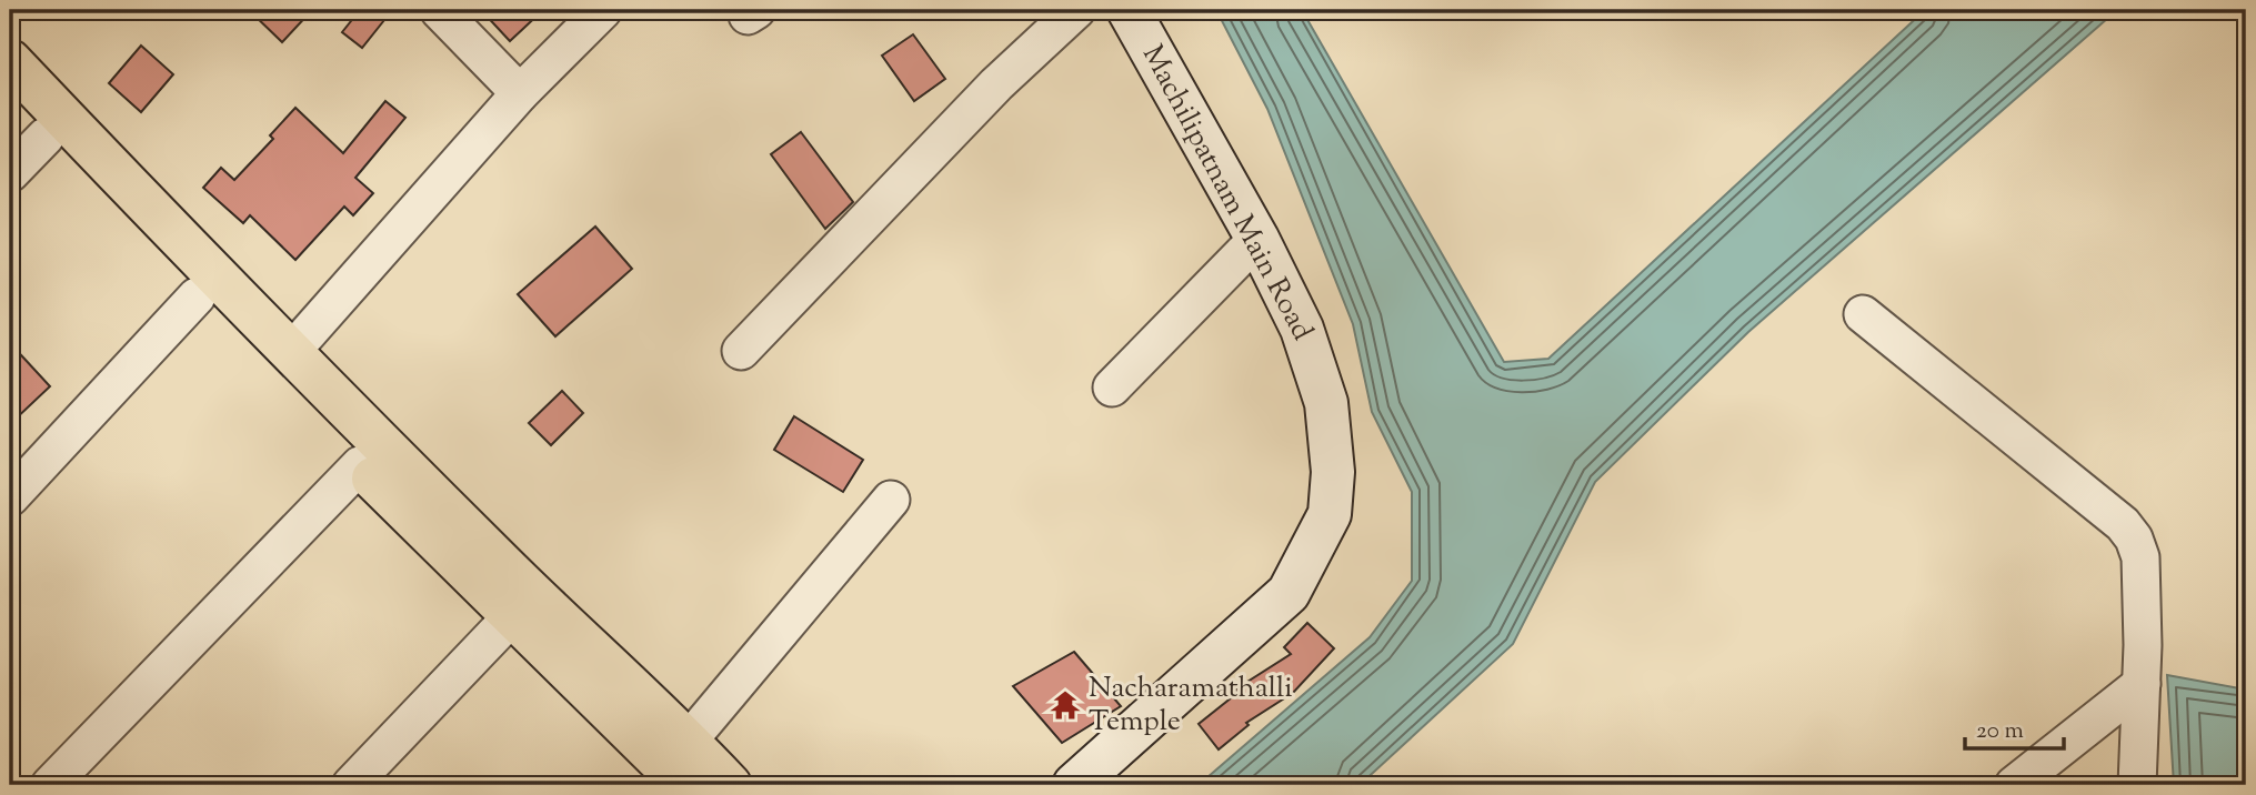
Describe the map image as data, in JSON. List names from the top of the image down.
{
  "streets": {
    "main road": ["Machilipatnam Main Road"]
  },
  "places": {
    "temple": ["Nacharamathalli Temple"]
  },
  "scale_bar": "20 m"
}
